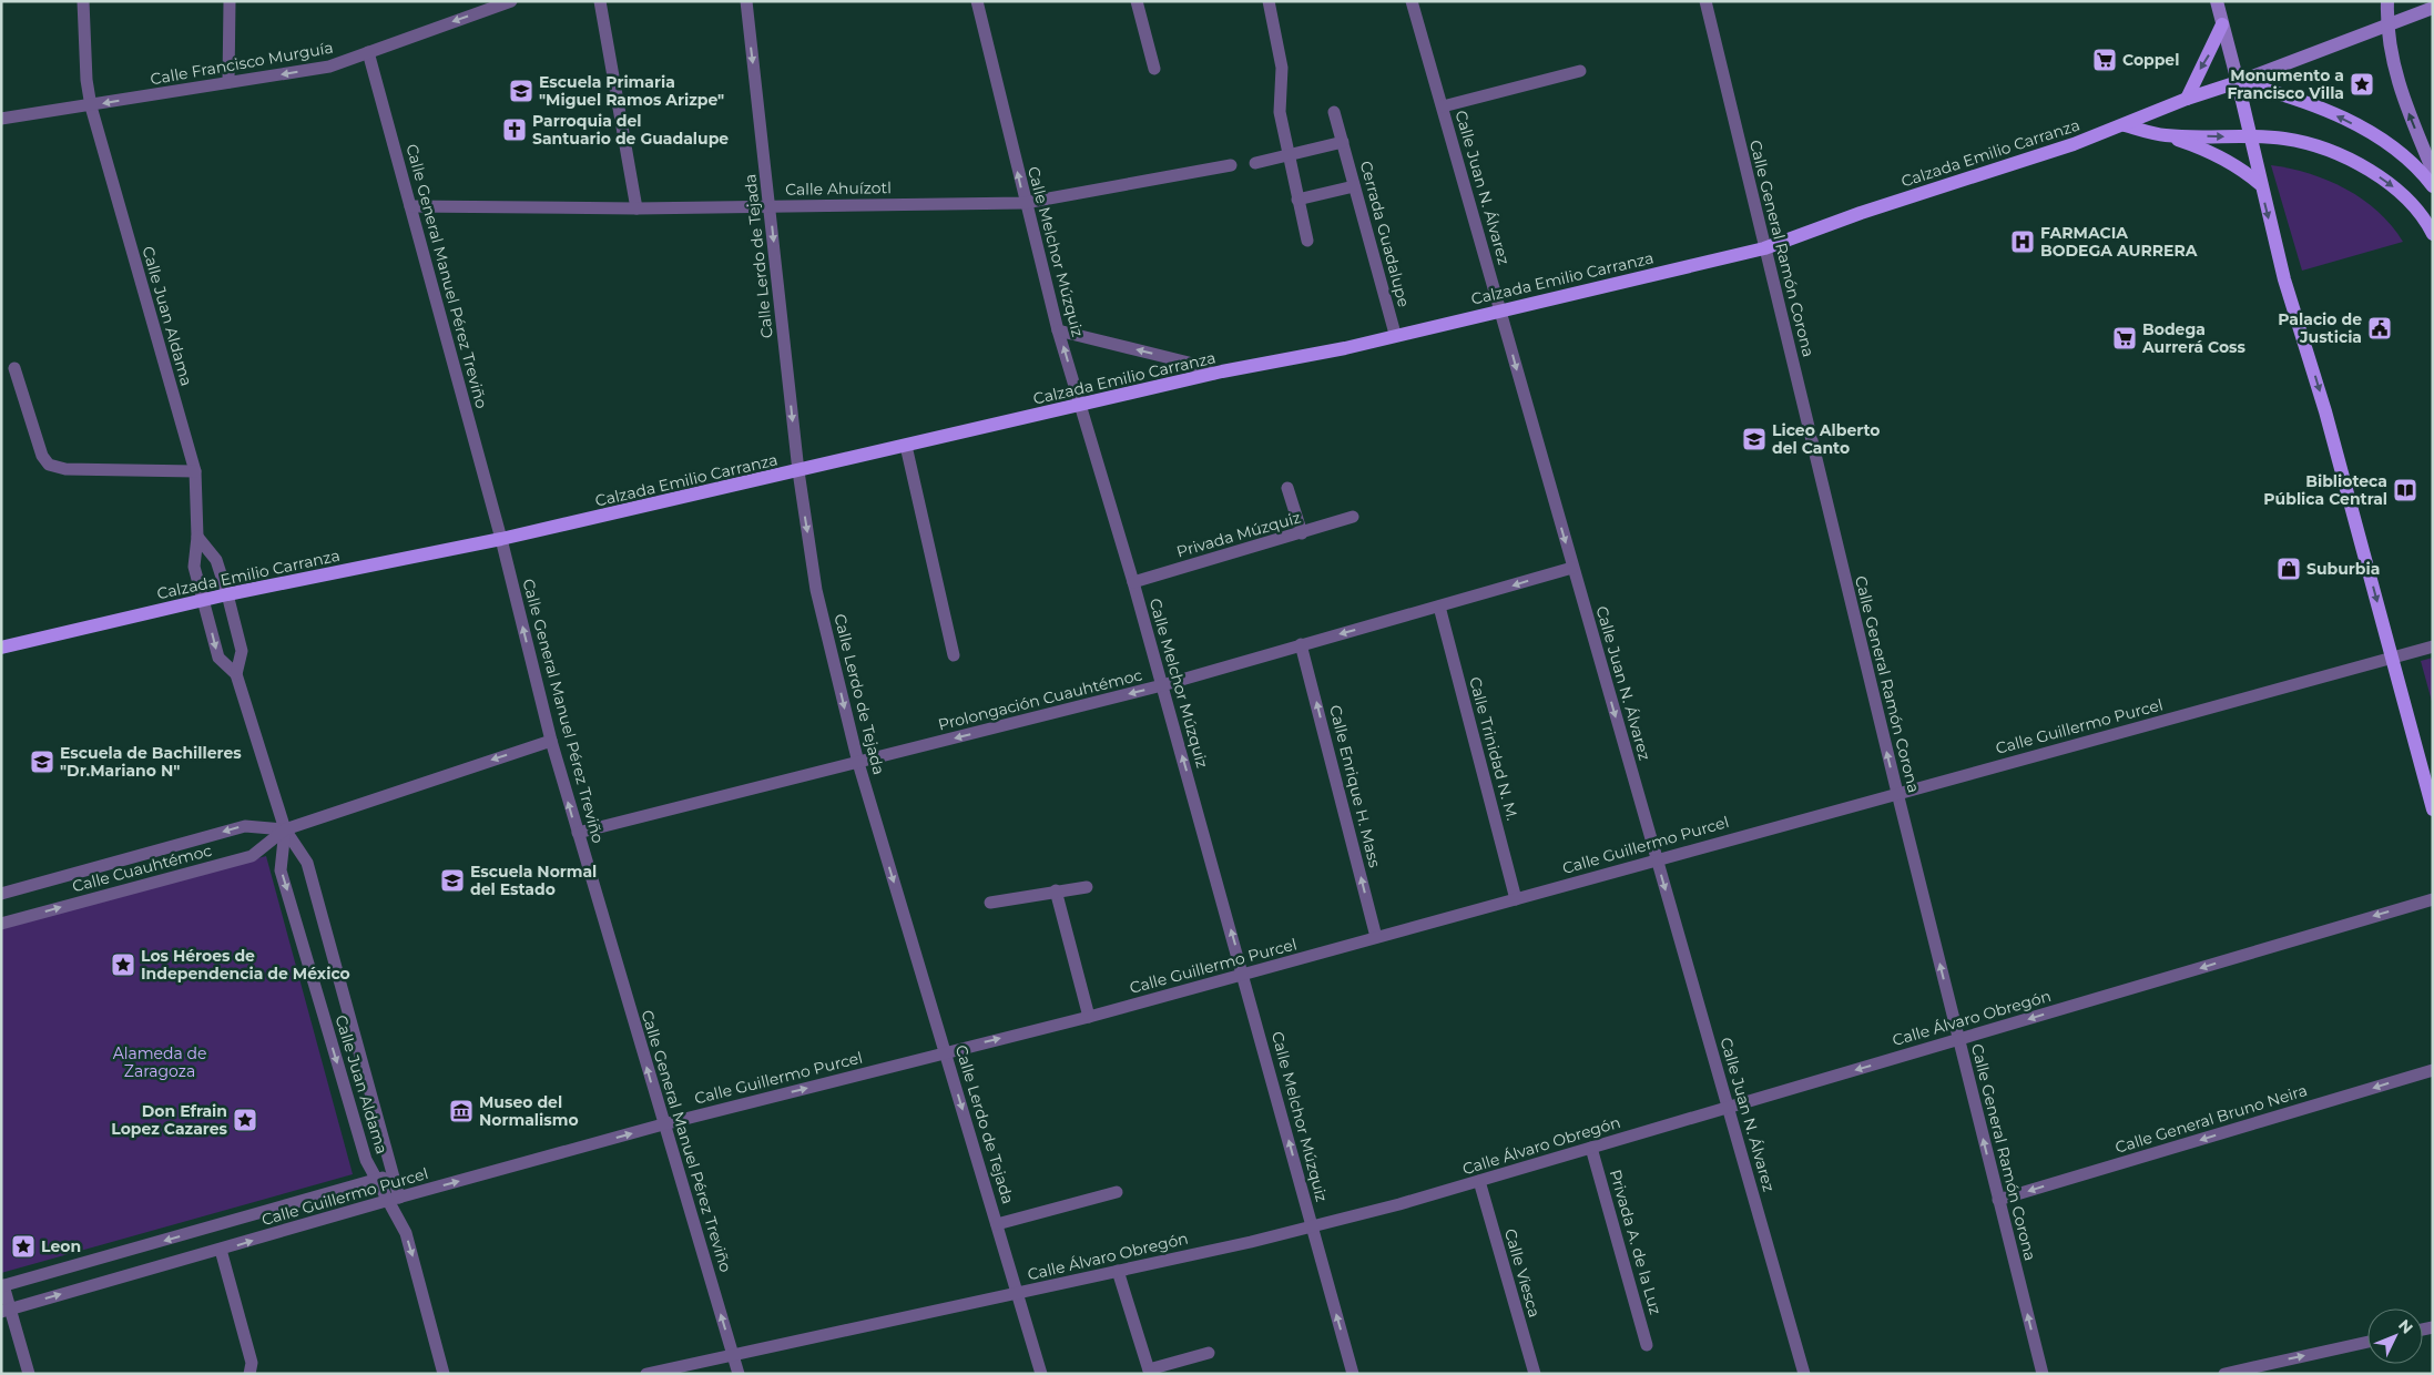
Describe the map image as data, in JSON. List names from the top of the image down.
{
  "streets": {
    "main road": ["Calzada Emilio Carranza"],
    "street": [
      "Calle Francisco Murguía",
      "Calle Juan N. Álvarez",
      "Calle Ahuízotl",
      "Cerrada Guadalupe",
      "Calle General Ramón Corona",
      "Calle Melchor Múzquiz",
      "Calle Lerdo de Tejada",
      "Calle General Manuel Pérez Treviño",
      "Calle Juan Aldama",
      "Privada Múzquiz",
      "Prolongación Cuauhtémoc",
      "Calle Guillermo Purcel",
      "Calle Trinidad N. M.",
      "Calle Enrique H. Mass",
      "Calle Cuauhtémoc",
      "Calle Álvaro Obregón",
      "Calle General Bruno Neira",
      "Privada A. de la Luz",
      "Calle Viesca"
    ]
  },
  "crossings": [
    ["Calle Francisco Murguía", "Calle General Manuel Pérez Treviño"],
    ["Calle Francisco Murguía", "Calle Juan Aldama"],
    ["Calzada Emilio Carranza", "Calle Juan N. Álvarez"],
    ["Calzada Emilio Carranza", "Cerrada Guadalupe"],
    ["Calzada Emilio Carranza", "Calle General Ramón Corona"],
    ["Calzada Emilio Carranza", "Calle Melchor Múzquiz"],
    ["Calzada Emilio Carranza", "Calle Lerdo de Tejada"],
    ["Calzada Emilio Carranza", "Calle General Manuel Pérez Treviño"],
    ["Calzada Emilio Carranza", "Calle Juan Aldama"],
    ["Calle Juan N. Álvarez", "Prolongación Cuauhtémoc"],
    ["Calle Juan N. Álvarez", "Calle Guillermo Purcel"],
    ["Calle Juan N. Álvarez", "Calle Álvaro Obregón"],
    ["Calle Ahuízotl", "Calle Melchor Múzquiz"],
    ["Calle Ahuízotl", "Calle Lerdo de Tejada"],
    ["Calle Ahuízotl", "Calle General Manuel Pérez Treviño"],
    ["Calle General Ramón Corona", "Calle Guillermo Purcel"],
    ["Calle General Ramón Corona", "Calle Álvaro Obregón"],
    ["Calle General Ramón Corona", "Calle General Bruno Neira"],
    ["Calle Melchor Múzquiz", "Privada Múzquiz"],
    ["Calle Melchor Múzquiz", "Prolongación Cuauhtémoc"],
    ["Calle Melchor Múzquiz", "Calle Guillermo Purcel"],
    ["Calle Melchor Múzquiz", "Calle Álvaro Obregón"],
    ["Calle Lerdo de Tejada", "Prolongación Cuauhtémoc"],
    ["Calle Lerdo de Tejada", "Calle Guillermo Purcel"],
    ["Calle Lerdo de Tejada", "Calle Álvaro Obregón"],
    ["Calle General Manuel Pérez Treviño", "Prolongación Cuauhtémoc"],
    ["Calle General Manuel Pérez Treviño", "Calle Guillermo Purcel"],
    ["Calle General Manuel Pérez Treviño", "Calle Cuauhtémoc"],
    ["Calle General Manuel Pérez Treviño", "Calle Álvaro Obregón"],
    ["Calle Juan Aldama", "Calle Guillermo Purcel"],
    ["Calle Juan Aldama", "Calle Cuauhtémoc"],
    ["Prolongación Cuauhtémoc", "Calle Trinidad N. M."],
    ["Prolongación Cuauhtémoc", "Calle Enrique H. Mass"],
    ["Calle Guillermo Purcel", "Calle Trinidad N. M."],
    ["Calle Guillermo Purcel", "Calle Enrique H. Mass"],
    ["Calle Álvaro Obregón", "Privada A. de la Luz"],
    ["Calle Álvaro Obregón", "Calle Viesca"]
  ],
  "one_way": [
    "Calle Francisco Murguía",
    "Calle Juan N. Álvarez",
    "Calle General Ramón Corona",
    "Calle Melchor Múzquiz",
    "Calle Lerdo de Tejada",
    "Calle General Manuel Pérez Treviño",
    "Prolongación Cuauhtémoc",
    "Calle Enrique H. Mass",
    "Calle Álvaro Obregón",
    "Calle General Bruno Neira"
  ],
  "parks": ["Alameda de Zaragoza"],
  "places": {
    "supermarket": ["Coppel", "Bodega Aurrerá Coss"],
    "place": [
      "Monumento a Francisco Villa",
      "Los Héroes de Independencia de México",
      "Don Efrain Lopez Cazares",
      "Leon"
    ],
    "school or university": [
      "Escuela Primaria \"Miguel Ramos Arizpe\"",
      "Liceo Alberto del Canto",
      "Escuela de Bachilleres \"Dr.Mariano N\"",
      "Escuela Normal del Estado"
    ],
    "church": ["Parroquia del Santuario de Guadalupe"],
    "hospital": ["FARMACIA BODEGA AURRERA"],
    "public building": ["Palacio de Justicia"],
    "library": ["Biblioteca Pública Central"],
    "shop": ["Suburbia"],
    "museum": ["Museo del Normalismo"]
  },
  "north": "top right"
}
